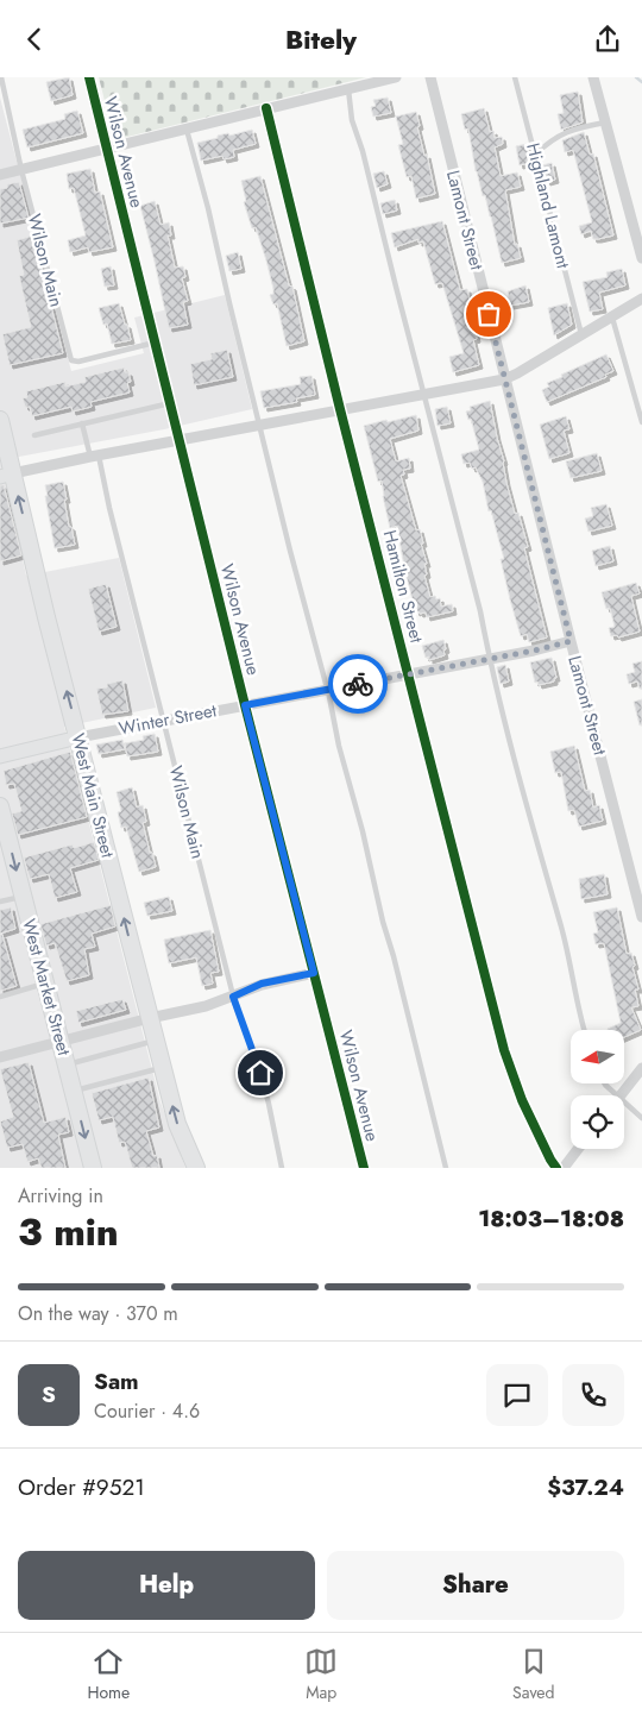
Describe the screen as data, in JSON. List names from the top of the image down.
{
  "streets": {
    "main road": ["West Main Street", "West Market Street"],
    "street": [
      "Wilson Avenue",
      "Lamont Street",
      "Hamilton Street",
      "Winter Street"
    ],
    "lane": ["Highland Lamont", "Wilson Main"]
  },
  "crossings": [
    ["Wilson Avenue", "Wilson Main"],
    ["Wilson Avenue", "Winter Street"],
    ["Lamont Street", "Winter Street"],
    ["Wilson Main", "Winter Street"],
    ["Hamilton Street", "Winter Street"],
    ["Winter Street", "West Main Street"]
  ],
  "one_way": ["West Main Street", "West Market Street"],
  "north": "left",
  "page": {
    "header": "Bitely",
    "heading": ["3 min", "Arriving in", "18:03–18:08"],
    "panel": [
      "Sam",
      "Courier · 4.6",
      "Order #9521",
      "$37.24"
    ],
    "bar": "On the way · 370 m",
    "round": "S",
    "buttons": ["Help", "Share"],
    "tabs": ["Home", "Map", "Saved"]
  }
}
